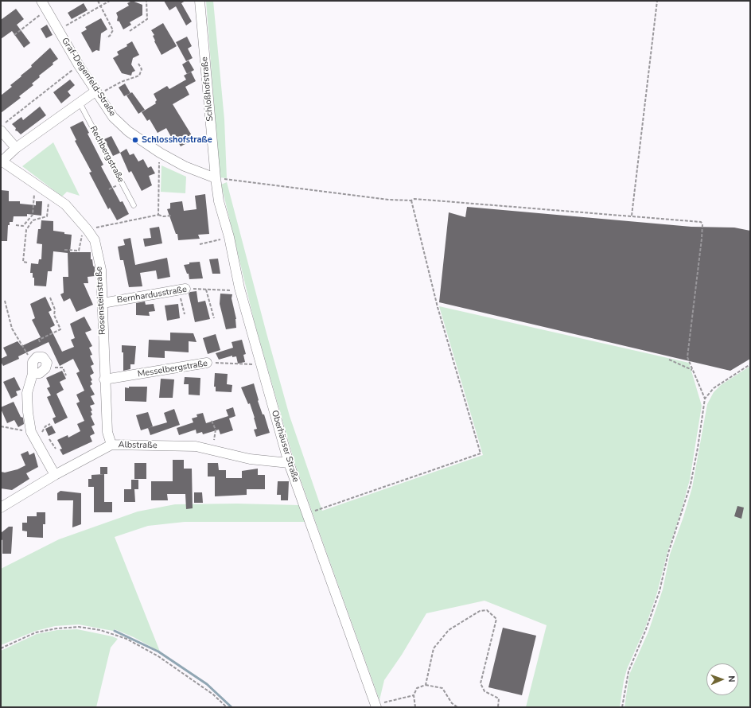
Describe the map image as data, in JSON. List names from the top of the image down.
{
  "streets": {
    "street": [
      "Graf-Degenfeld-Straße",
      "Schloßhofstraße",
      "Bernhardusstraße",
      "Rosensteinstraße",
      "Messelbergstraße",
      "Albstraße",
      "Oberhäuser Straße"
    ],
    "lane": ["Rechbergstraße"]
  },
  "crossings": [
    ["Graf-Degenfeld-Straße", "Schloßhofstraße"],
    ["Graf-Degenfeld-Straße", "Oberhäuser Straße"],
    ["Schloßhofstraße", "Oberhäuser Straße"],
    ["Bernhardusstraße", "Rosensteinstraße"],
    ["Bernhardusstraße", "Oberhäuser Straße"],
    ["Rosensteinstraße", "Messelbergstraße"],
    ["Rosensteinstraße", "Albstraße"],
    ["Messelbergstraße", "Oberhäuser Straße"],
    ["Albstraße", "Oberhäuser Straße"]
  ],
  "places": ["Schlosshofstraße"],
  "north": "right"
}
